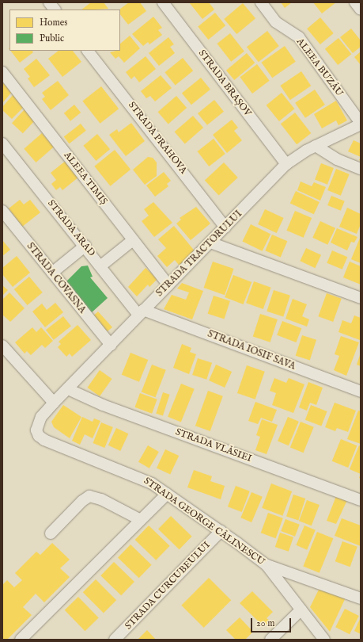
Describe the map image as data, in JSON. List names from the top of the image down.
{
  "streets": {
    "street": [
      "ALEEA BUZĂU",
      "STRADA BRAȘOV",
      "STRADA PRAHOVA",
      "ALEEA TIMIȘ",
      "STRADA ARAD",
      "STRADA TRACTORULUI",
      "STRADA COVASNA",
      "STRADA IOSIF SAVA",
      "STRADA VLĂSIEI",
      "STRADA GEORGE CĂLINESCU",
      "STRADA CURCUBEULUI"
    ]
  },
  "crossings": [
    ["ALEEA BUZĂU", "STRADA TRACTORULUI"],
    ["STRADA BRAȘOV", "STRADA TRACTORULUI"],
    ["STRADA PRAHOVA", "STRADA TRACTORULUI"],
    ["ALEEA TIMIȘ", "STRADA TRACTORULUI"],
    ["STRADA ARAD", "STRADA TRACTORULUI"],
    ["STRADA ARAD", "STRADA IOSIF SAVA"],
    ["STRADA TRACTORULUI", "STRADA COVASNA"],
    ["STRADA TRACTORULUI", "STRADA IOSIF SAVA"],
    ["STRADA TRACTORULUI", "STRADA VLĂSIEI"],
    ["STRADA TRACTORULUI", "STRADA GEORGE CĂLINESCU"],
    ["STRADA GEORGE CĂLINESCU", "STRADA CURCUBEULUI"]
  ],
  "legend": ["Homes", "Public"],
  "scale_bar": "20 m"
}
